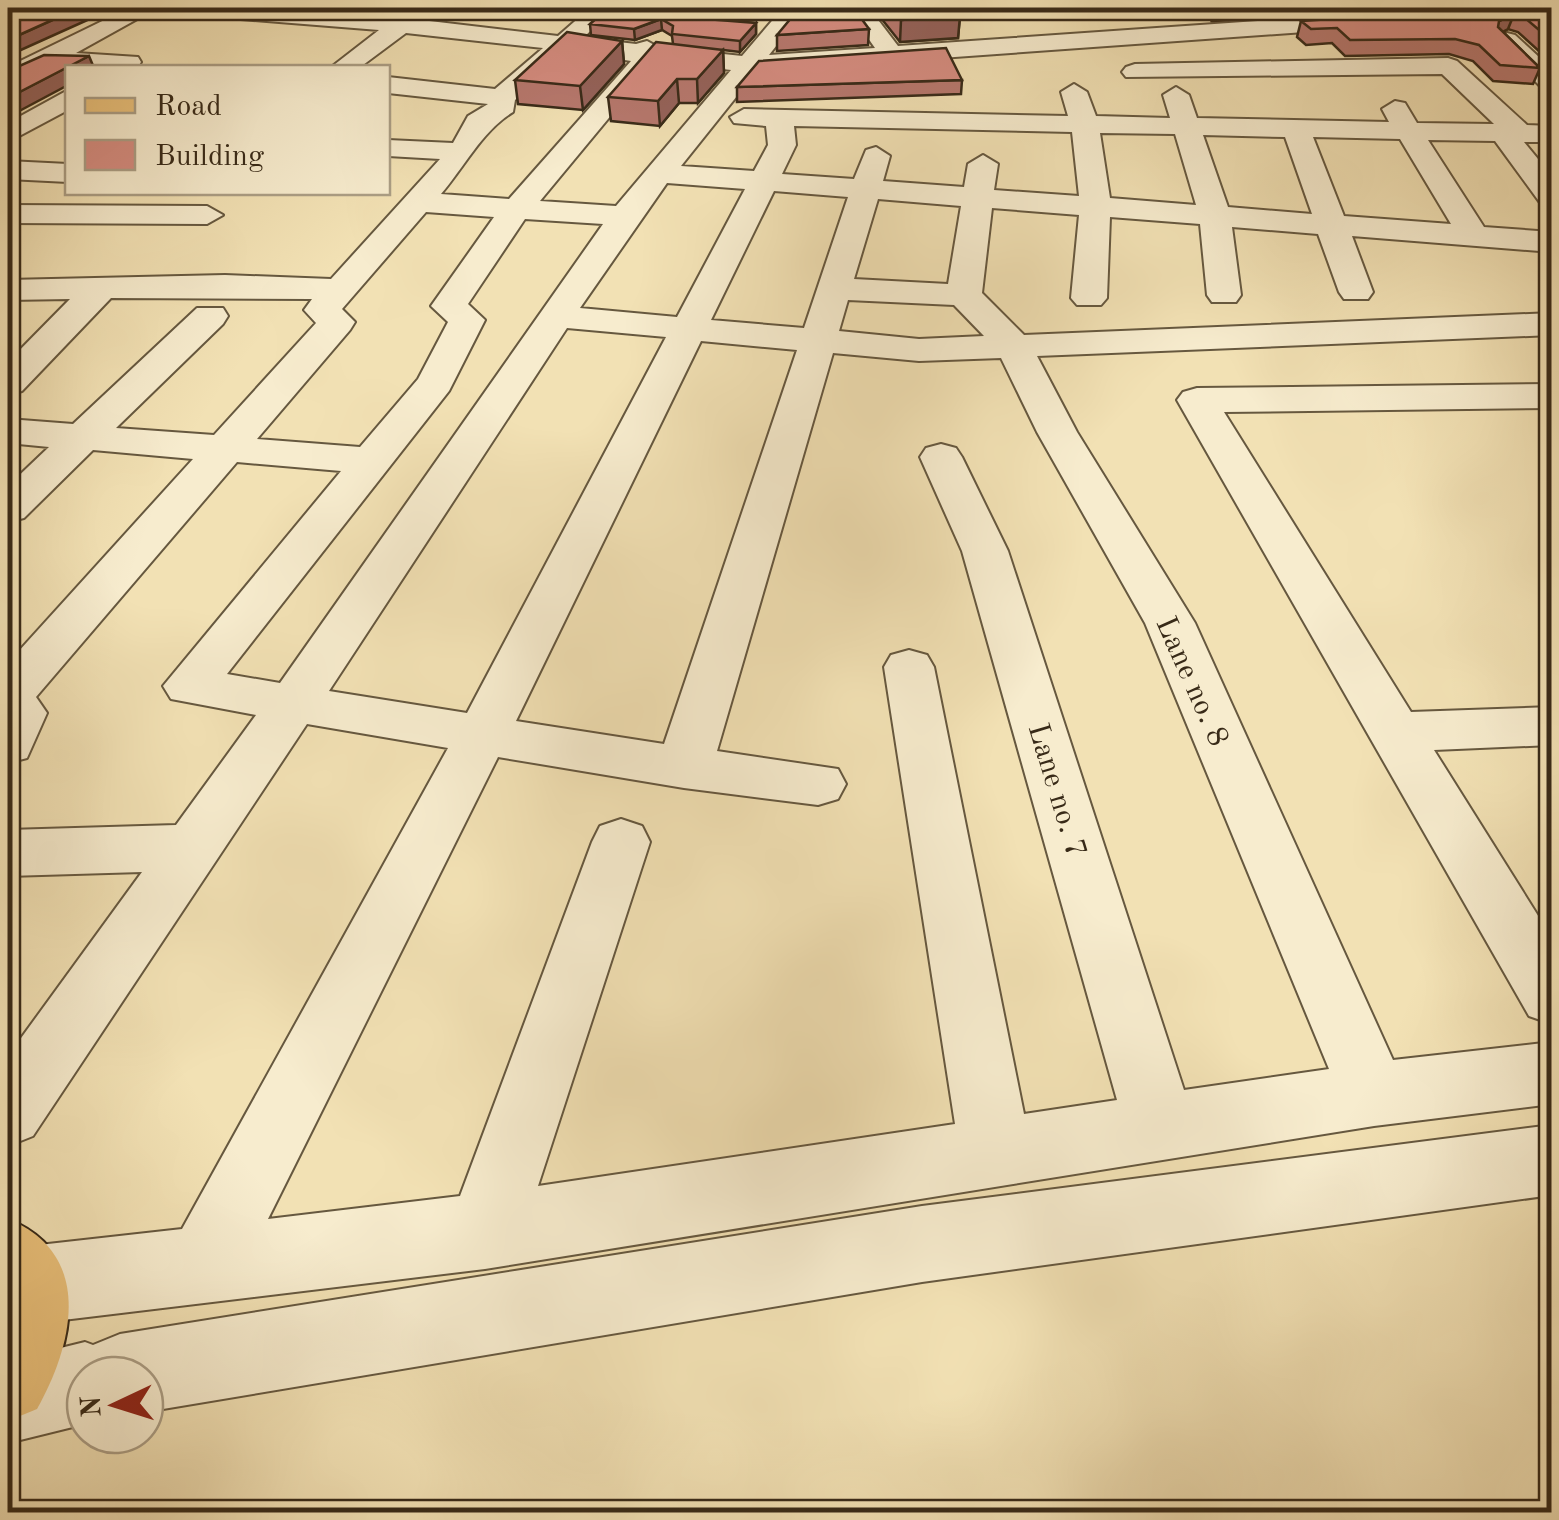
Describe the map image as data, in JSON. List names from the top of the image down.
{
  "streets": {
    "street": ["Lane no. 8", "Lane no. 7"]
  },
  "legend": ["Road", "Building"],
  "north": "left"
}
